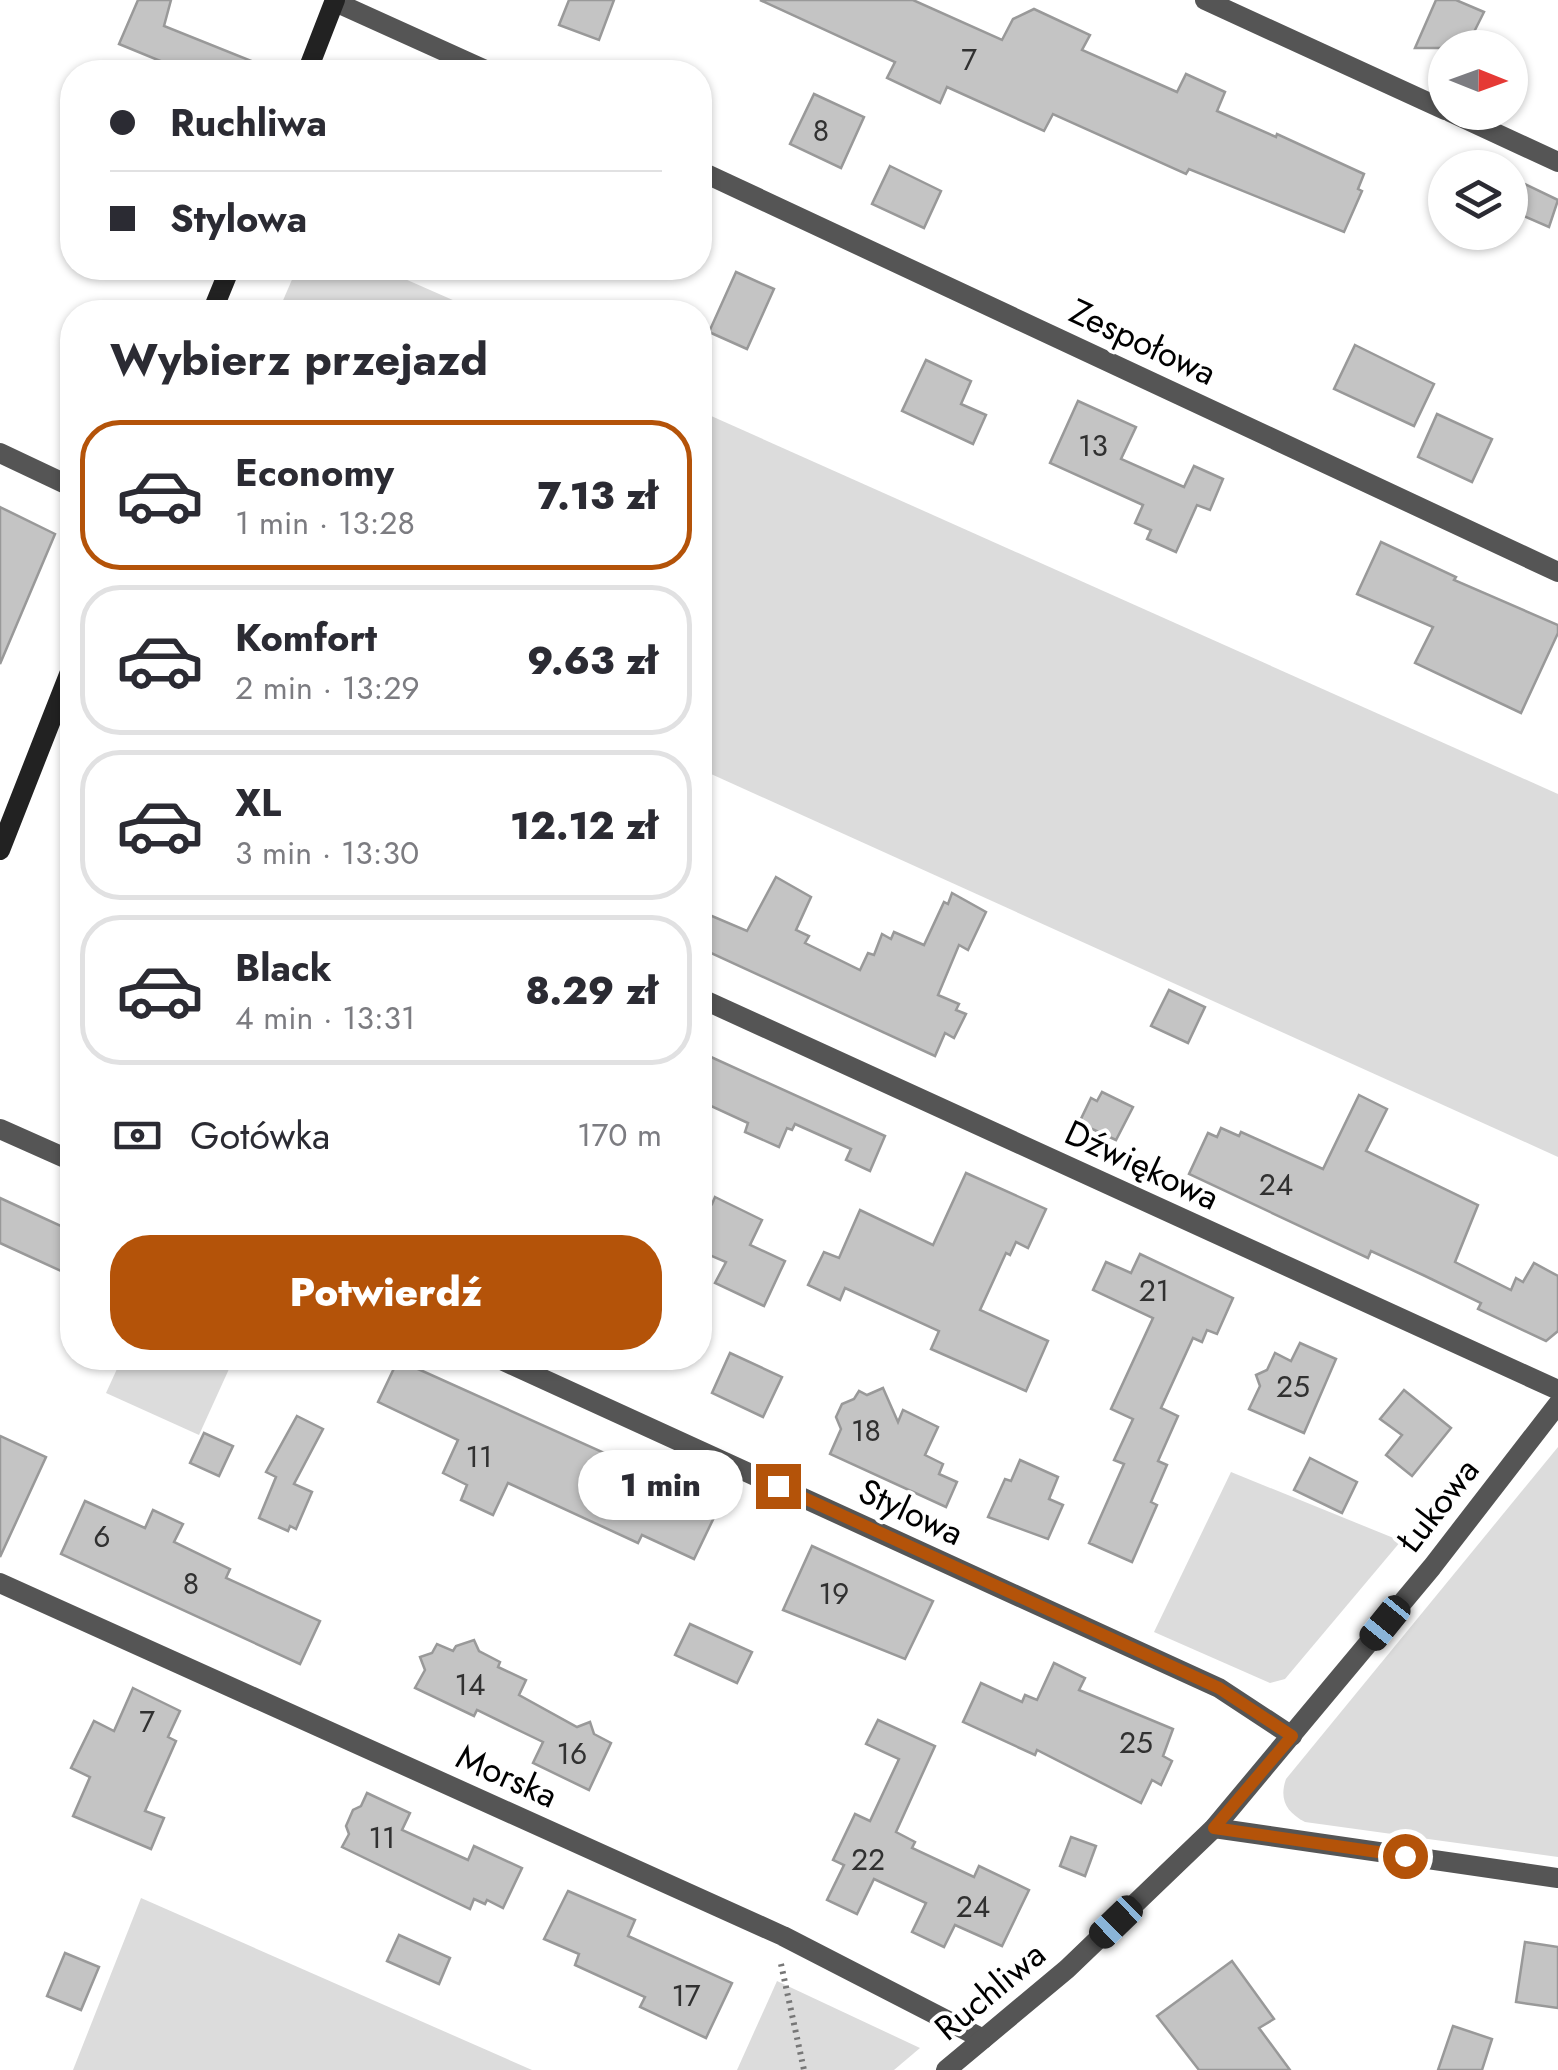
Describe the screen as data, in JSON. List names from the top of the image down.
{
  "streets": {
    "street": [
      "Zespołowa",
      "Dźwiękowa",
      "Łukowa",
      "Stylowa",
      "Morska",
      "Ruchliwa"
    ]
  },
  "crossings": [
    ["Łukowa", "Stylowa"],
    ["Łukowa", "Ruchliwa"],
    ["Morska", "Ruchliwa"]
  ],
  "house_numbers": [
    "7",
    "8",
    "13",
    "24",
    "21",
    "25",
    "18",
    "11",
    "6",
    "8",
    "19",
    "14",
    "7",
    "25",
    "16",
    "11",
    "22",
    "24",
    "17"
  ],
  "north": "right",
  "page": {
    "banner": ["Ruchliwa", "Stylowa"],
    "heading": "Wybierz przejazd",
    "list": [
      {
        "name": "Economy",
        "note": "1 min · 13:28",
        "value": "7.13 zł"
      },
      {
        "name": "Komfort",
        "note": "2 min · 13:29",
        "value": "9.63 zł"
      },
      {
        "name": "XL",
        "note": "3 min · 13:30",
        "value": "12.12 zł"
      },
      {
        "name": "Black",
        "note": "4 min · 13:31",
        "value": "8.29 zł"
      }
    ],
    "pay": ["Gotówka", "170 m"],
    "buttons": "Potwierdź",
    "bubble": "1 min"
  }
}
